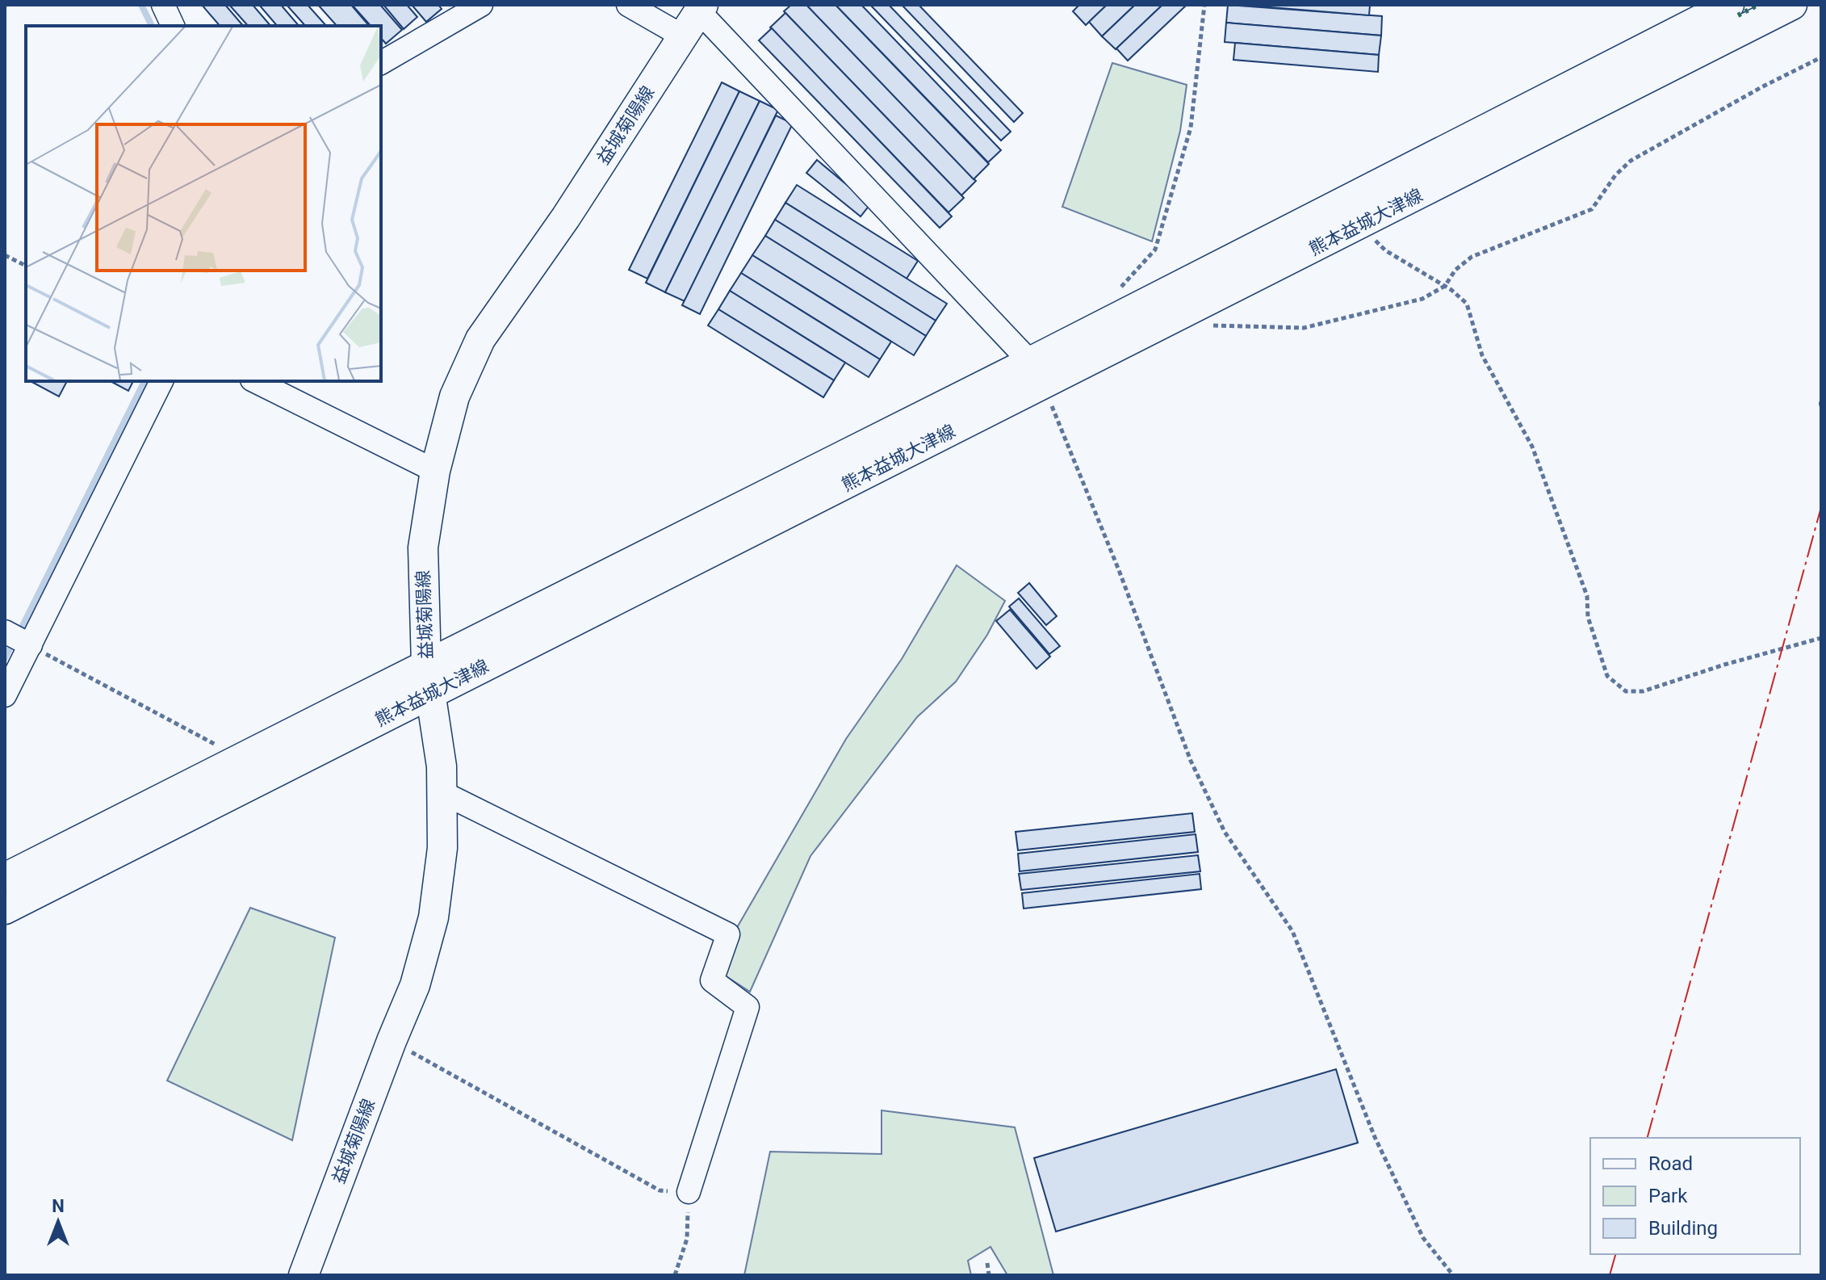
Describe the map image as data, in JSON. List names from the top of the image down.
{
  "streets": {
    "main road": ["益城菊陽線", "熊本益城大津線"]
  },
  "crossings": [
    ["益城菊陽線", "熊本益城大津線"]
  ],
  "legend": ["Road", "Park", "Building"],
  "north": "top"
}
